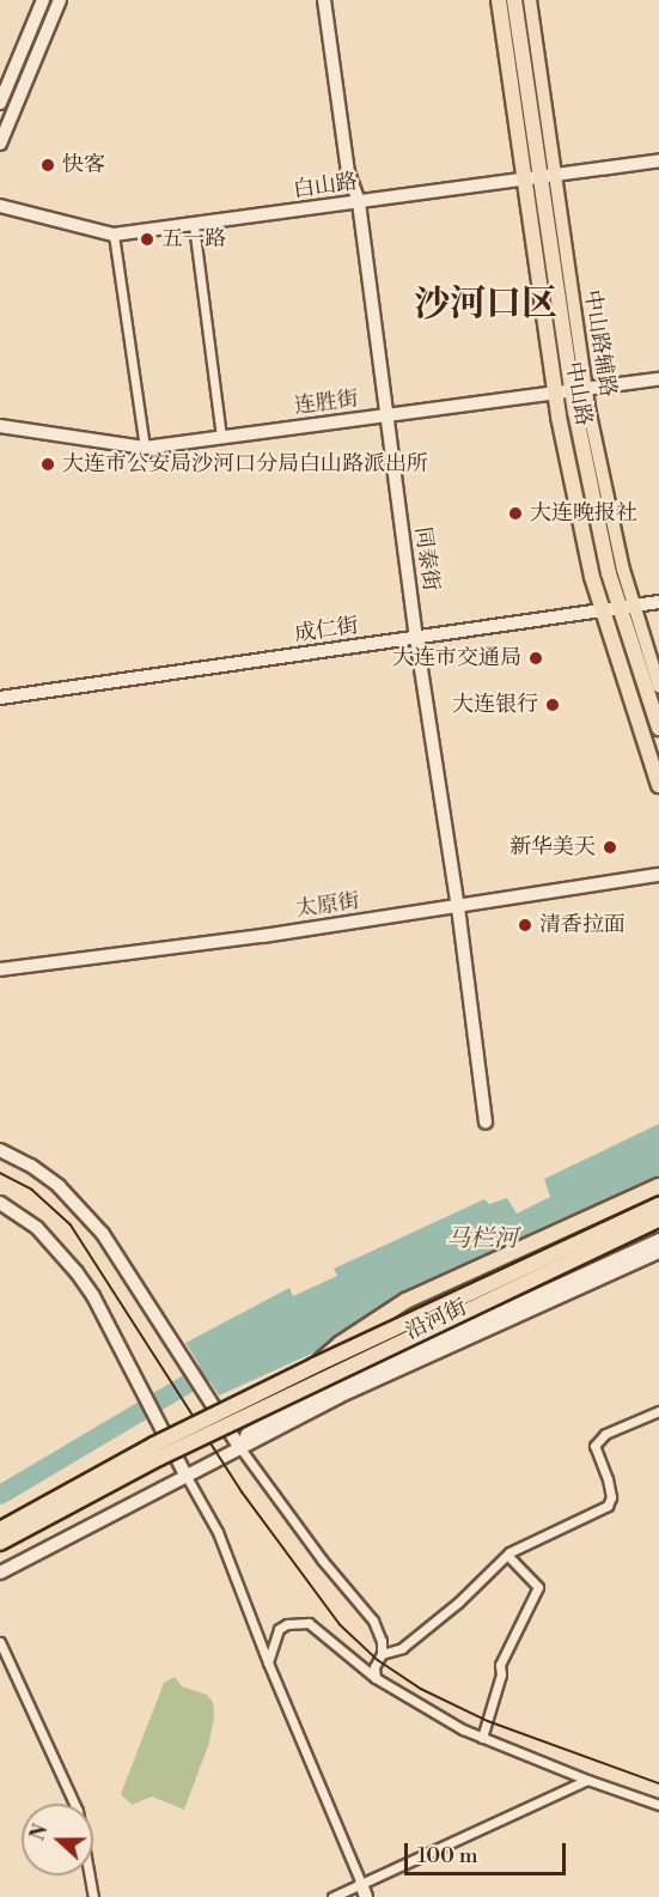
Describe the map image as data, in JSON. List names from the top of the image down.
{
  "streets": {
    "highway": ["中山路"],
    "street": [
      "白山路",
      "连胜街",
      "同泰街",
      "成仁街",
      "太原街",
      "沿河街"
    ]
  },
  "crossings": [
    ["白山路", "中山路"],
    ["白山路", "同泰街"],
    ["中山路", "连胜街"],
    ["中山路", "成仁街"],
    ["连胜街", "同泰街"],
    ["同泰街", "成仁街"],
    ["同泰街", "太原街"]
  ],
  "districts": ["沙河口区"],
  "water": ["马栏河"],
  "places": [
    "快客",
    "五一路",
    "大连市公安局沙河口分局白山路派出所",
    "大连晚报社",
    "大连市交通局",
    "大连银行",
    "新华美天",
    "清香拉面"
  ],
  "scale_bar": "100 m",
  "north": "left"
}
